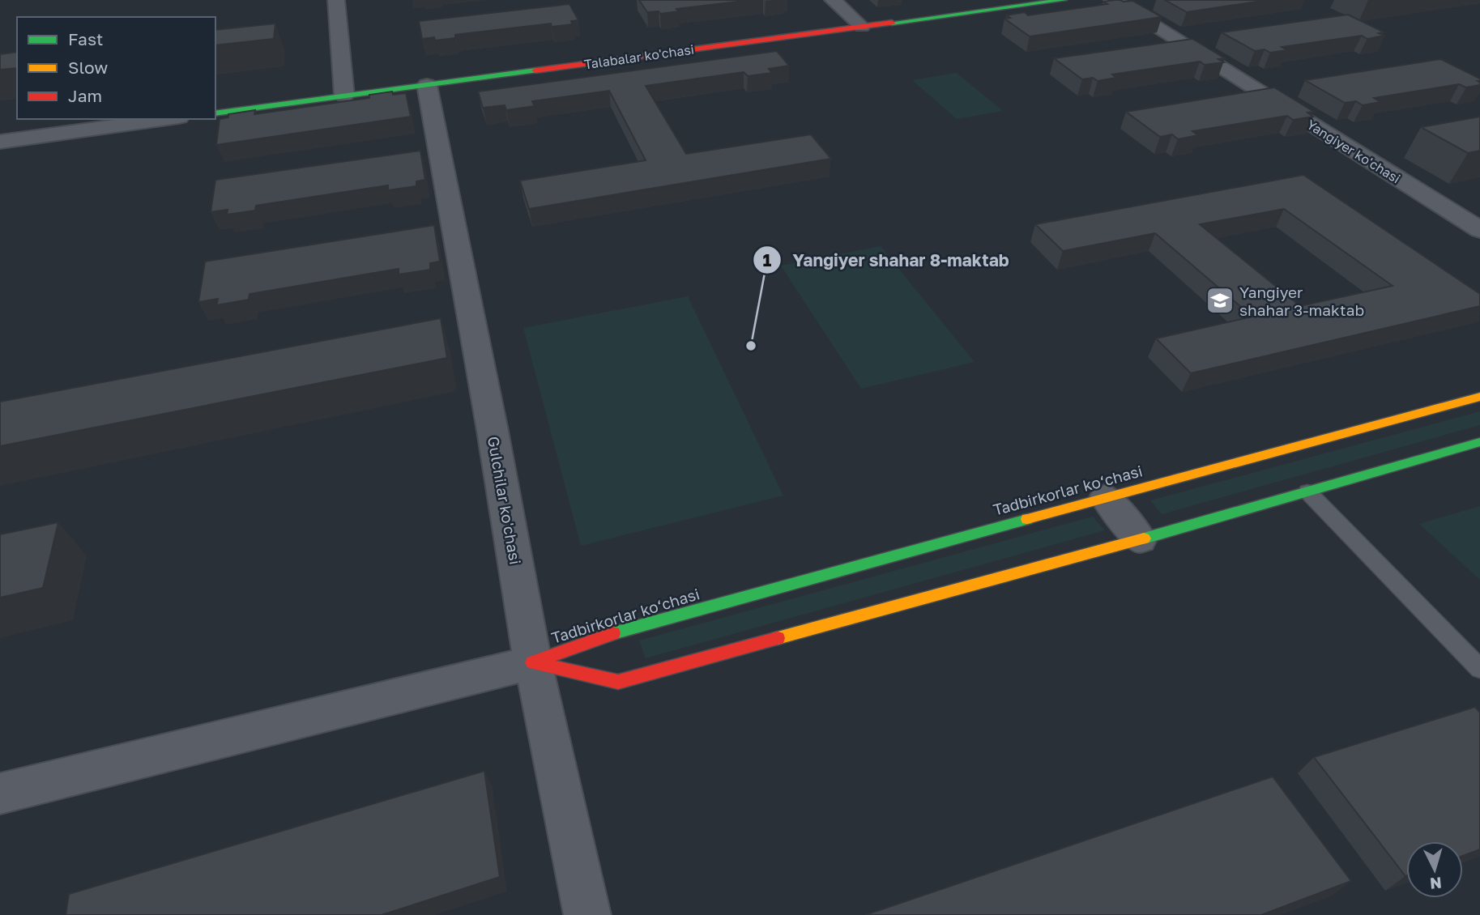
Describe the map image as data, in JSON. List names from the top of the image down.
{
  "streets": {
    "street": [
      "Talabalar ko'chasi",
      "Yangiyer ko'chasi",
      "Tadbirkorlar ko‘chasi",
      "Gulchilar ko'chasi"
    ]
  },
  "crossings": [
    ["Talabalar ko'chasi", "Gulchilar ko'chasi"],
    ["Tadbirkorlar ko‘chasi", "Gulchilar ko'chasi"]
  ],
  "places": {
    "school or university": ["Yangiyer shahar 3-maktab"],
    "other": ["Yangiyer shahar 8-maktab"]
  },
  "legend": ["Fast", "Slow", "Jam"],
  "north": "bottom"
}
